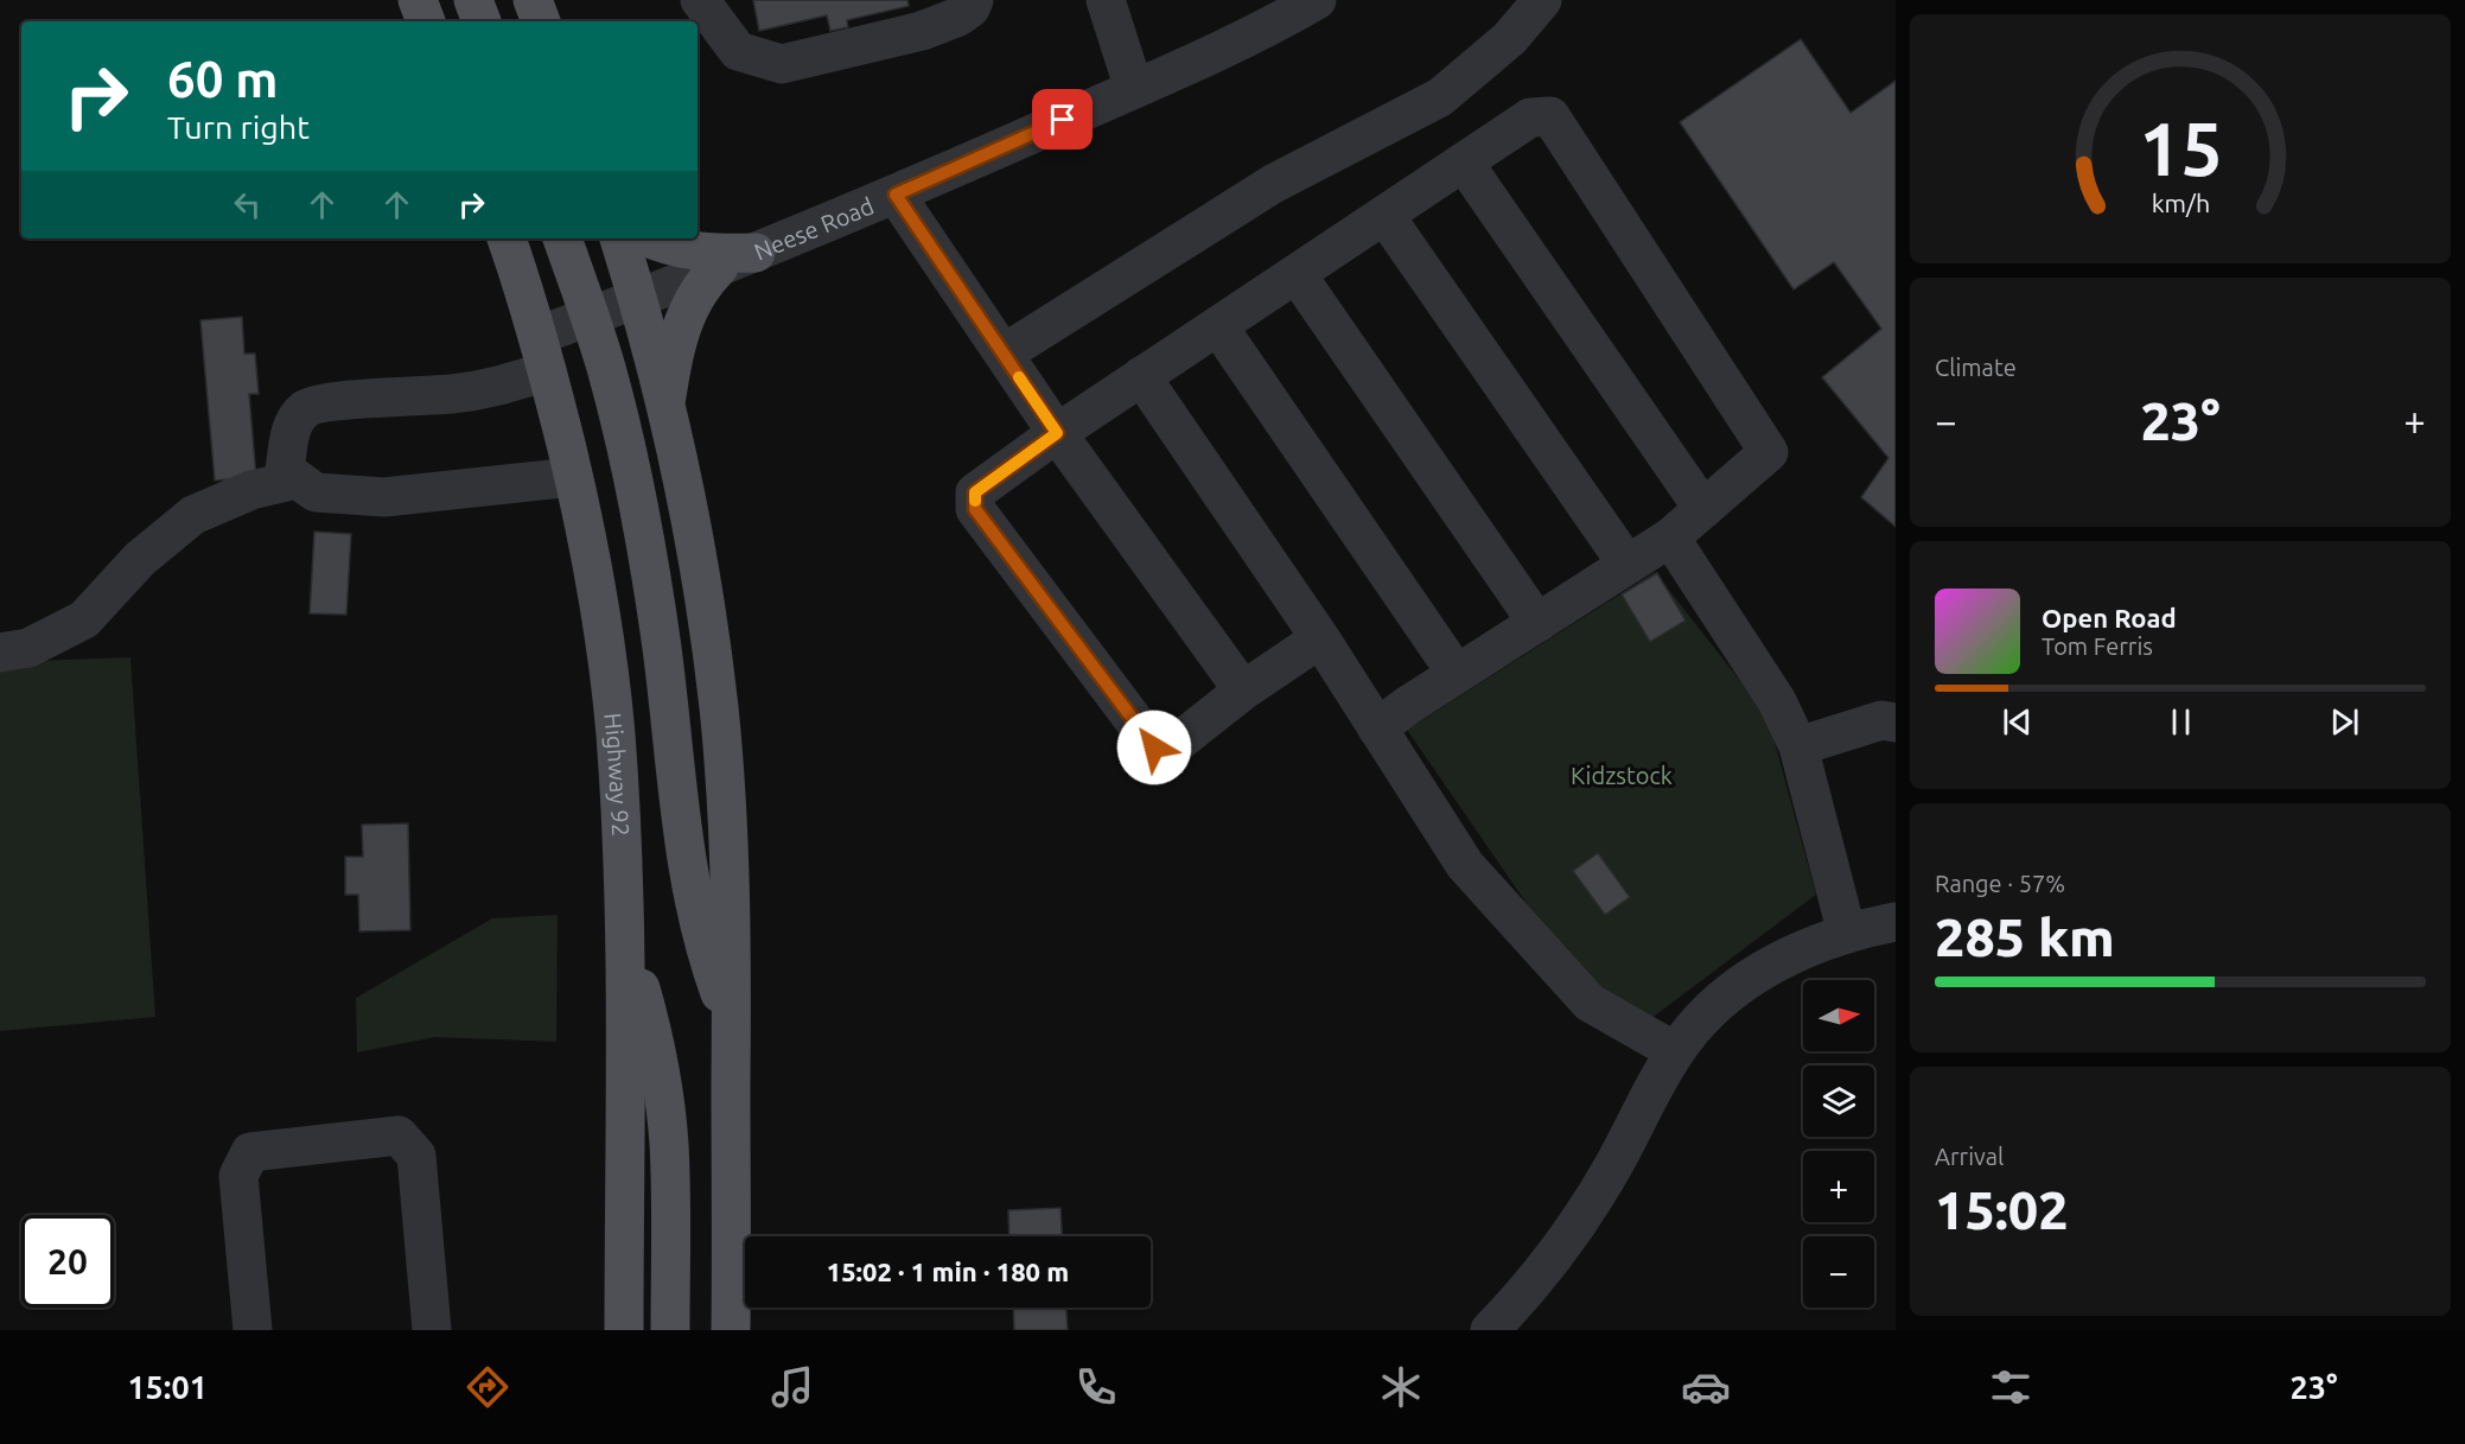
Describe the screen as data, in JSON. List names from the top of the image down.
{
  "streets": {
    "main road": ["Highway 92"],
    "street": ["Neese Road"]
  },
  "crossings": [
    ["Neese Road", "Highway 92"]
  ],
  "parks": ["Kidzstock"],
  "north": "right",
  "page": {
    "turn": ["60 m", "Turn right"],
    "tile": [
      "Climate",
      ["Range · 57%", "285 km"],
      ["Arrival", "15:02"]
    ],
    "heat": ["−", "23°", "+"],
    "song": ["Open Road", "Tom Ferris"],
    "map_buttons": ["+", "−"],
    "limit": "20",
    "trip": "15:02 · 1 min · 180 m",
    "tabs": ["15:01", "23°"],
    "gauge": ["15", "km/h"]
  }
}
